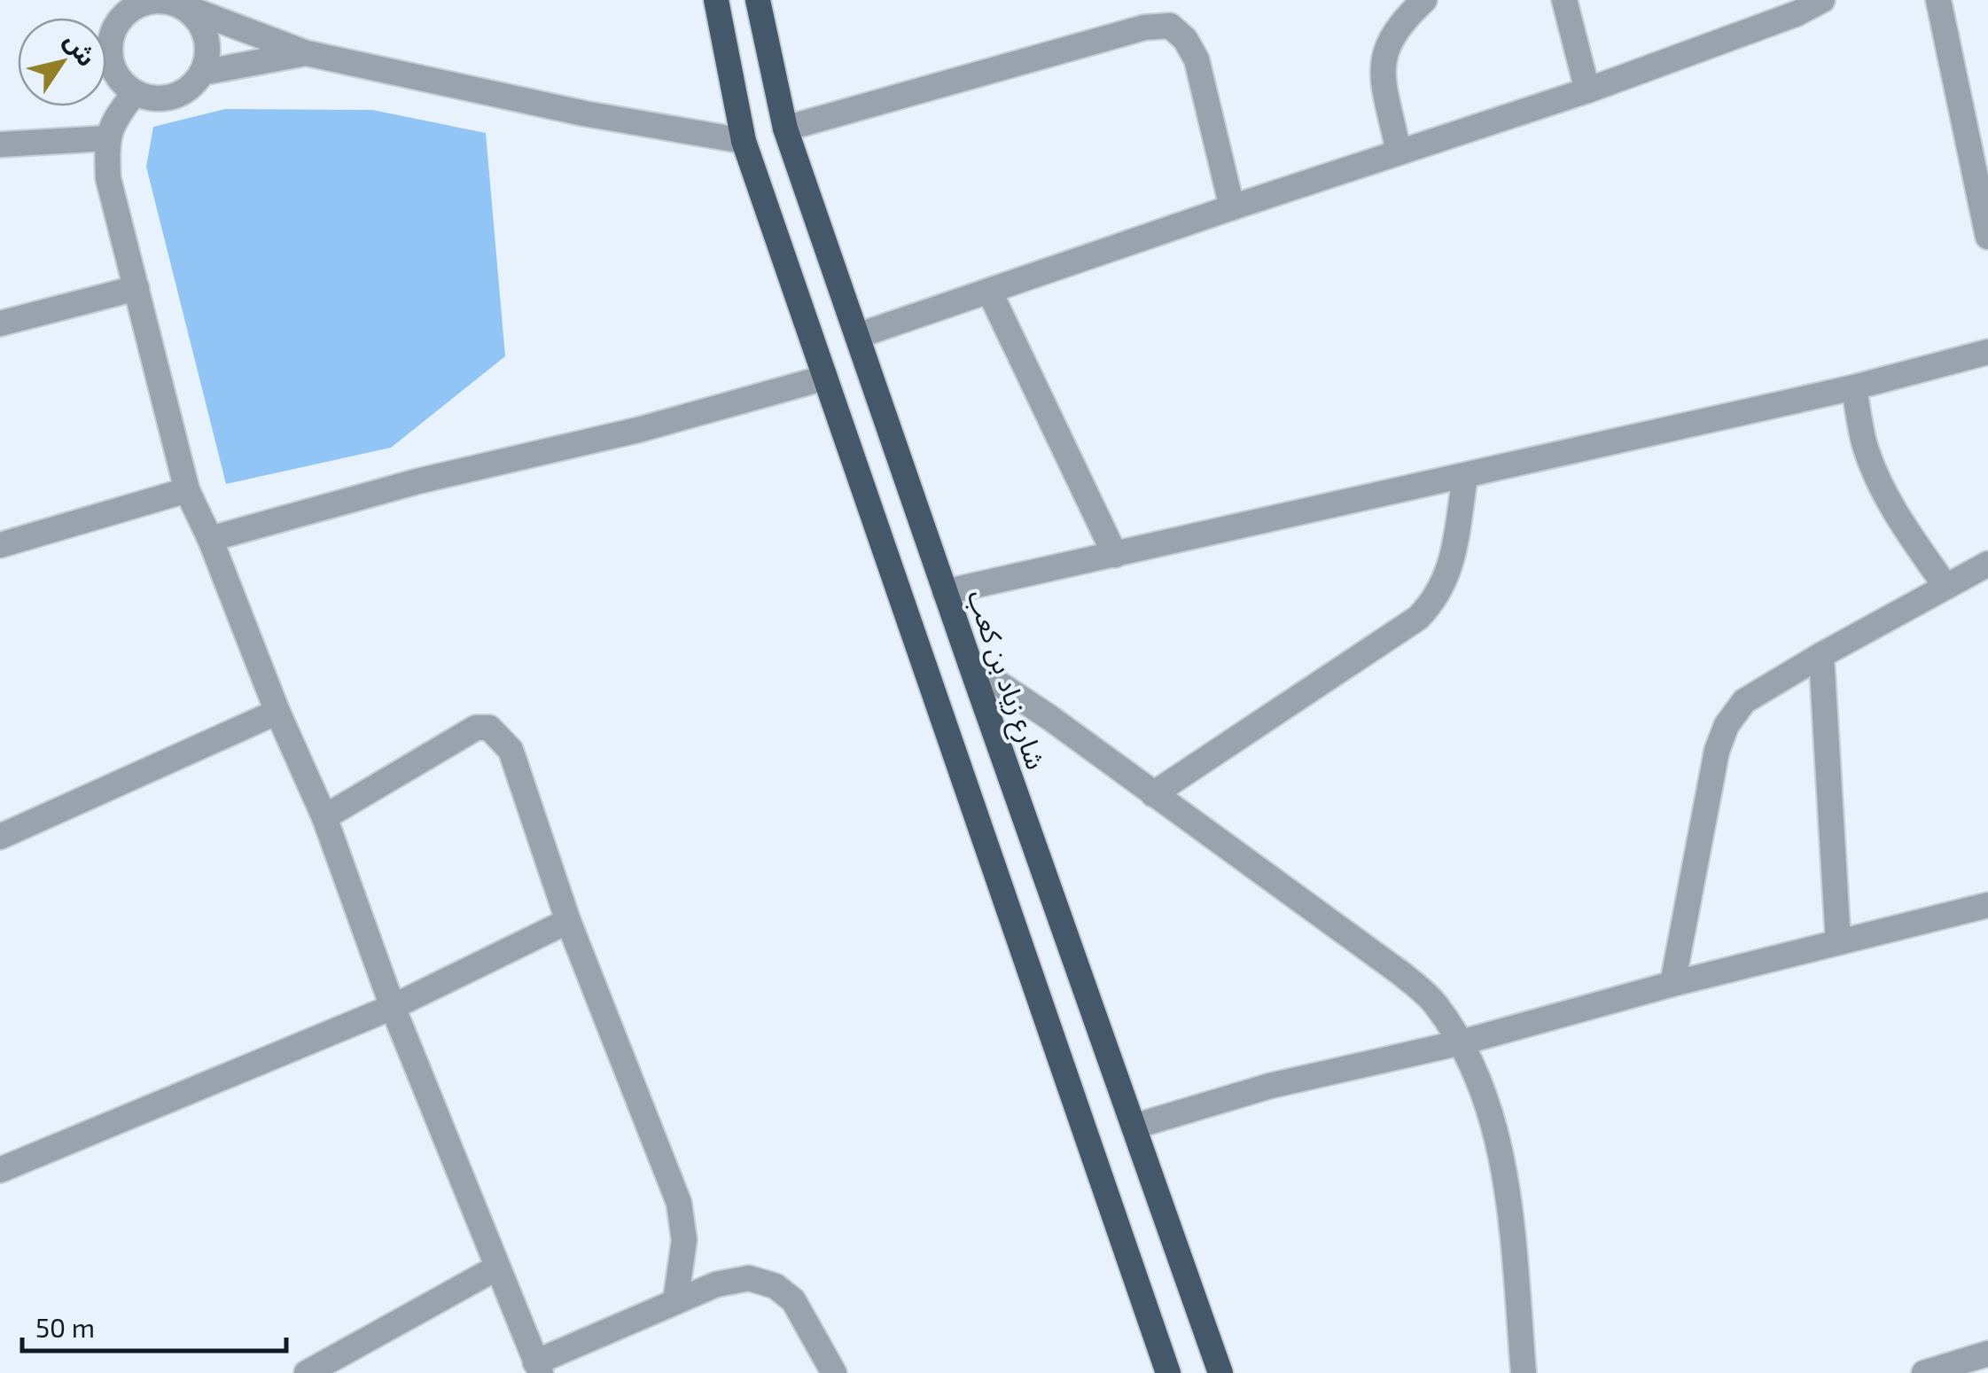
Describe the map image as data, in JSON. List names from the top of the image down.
{
  "streets": {
    "highway": ["شارع زياد بن كعب"]
  },
  "scale_bar": "50 m",
  "north": "top right"
}
